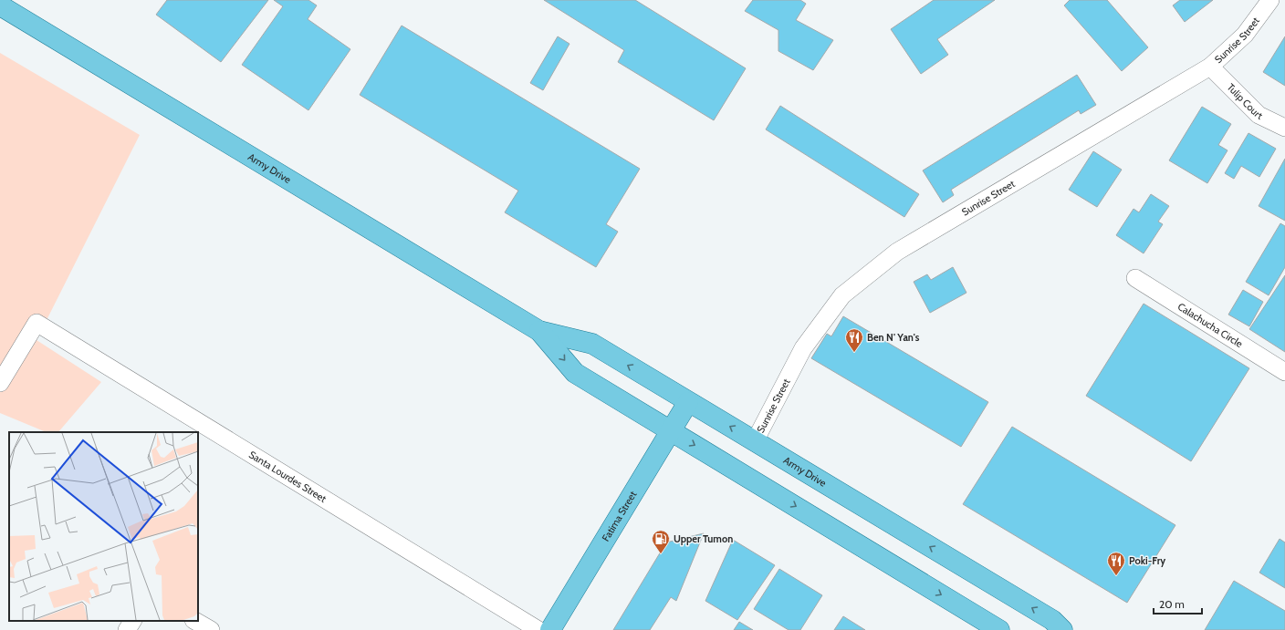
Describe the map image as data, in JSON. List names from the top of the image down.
{
  "streets": {
    "main road": ["Army Drive", "Fatima Street"],
    "street": [
      "Sunrise Street",
      "Tulip Court",
      "Calachucha Circle",
      "Santa Lourdes Street"
    ]
  },
  "crossings": [
    ["Sunrise Street", "Tulip Court"],
    ["Sunrise Street", "Army Drive"],
    ["Army Drive", "Fatima Street"]
  ],
  "places": {
    "restaurant": ["Ben N' Yan's", "Poki-Fry"],
    "fuel station": ["Upper Tumon"]
  },
  "scale_bar": "20 m"
}
